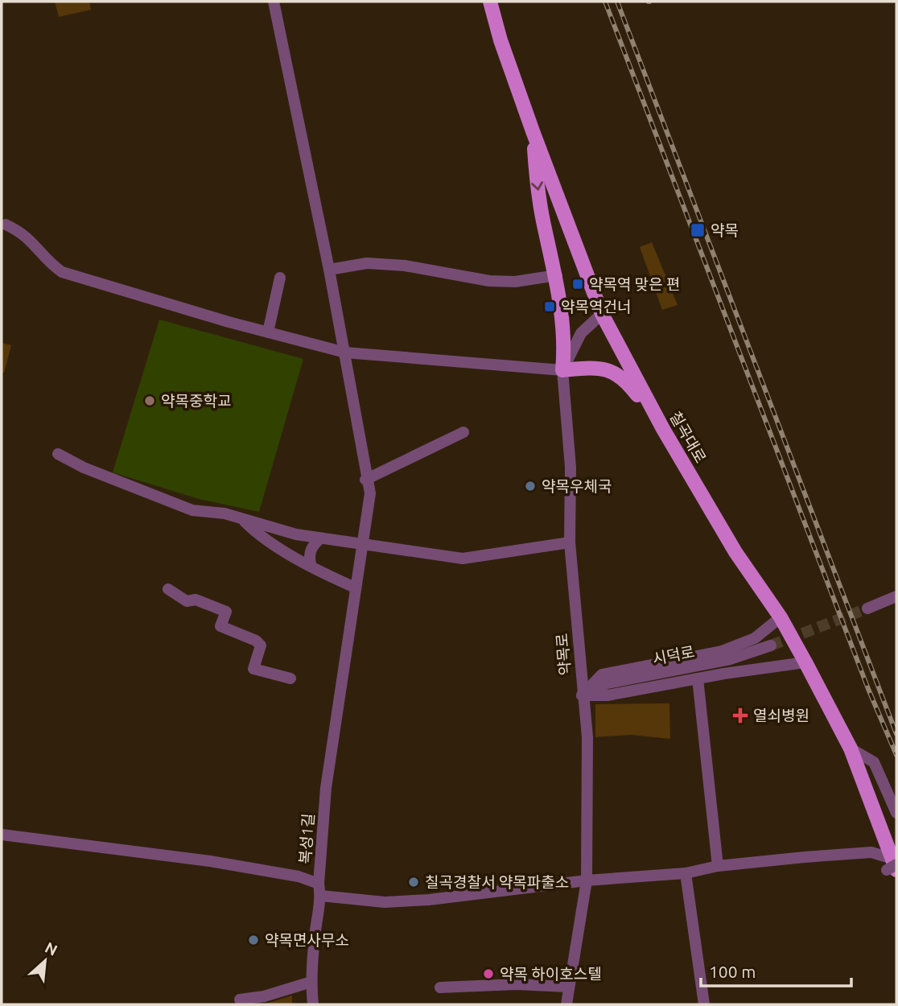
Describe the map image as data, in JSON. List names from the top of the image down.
{
  "streets": {
    "main road": ["칠곡대로"],
    "street": ["약목로", "시덕로", "복성1길"]
  },
  "crossings": [
    ["약목로", "시덕로"]
  ],
  "places": {
    "transit": ["약목", "약목역 맞은 편", "약목역건너"],
    "other": [
      "약목중학교",
      "약목우체국",
      "칠곡경찰서 약목파출소",
      "약목면사무소",
      "약목 하이호스텔"
    ],
    "health": ["열쇠병원"]
  },
  "scale_bar": "100 m",
  "north": "top right"
}
